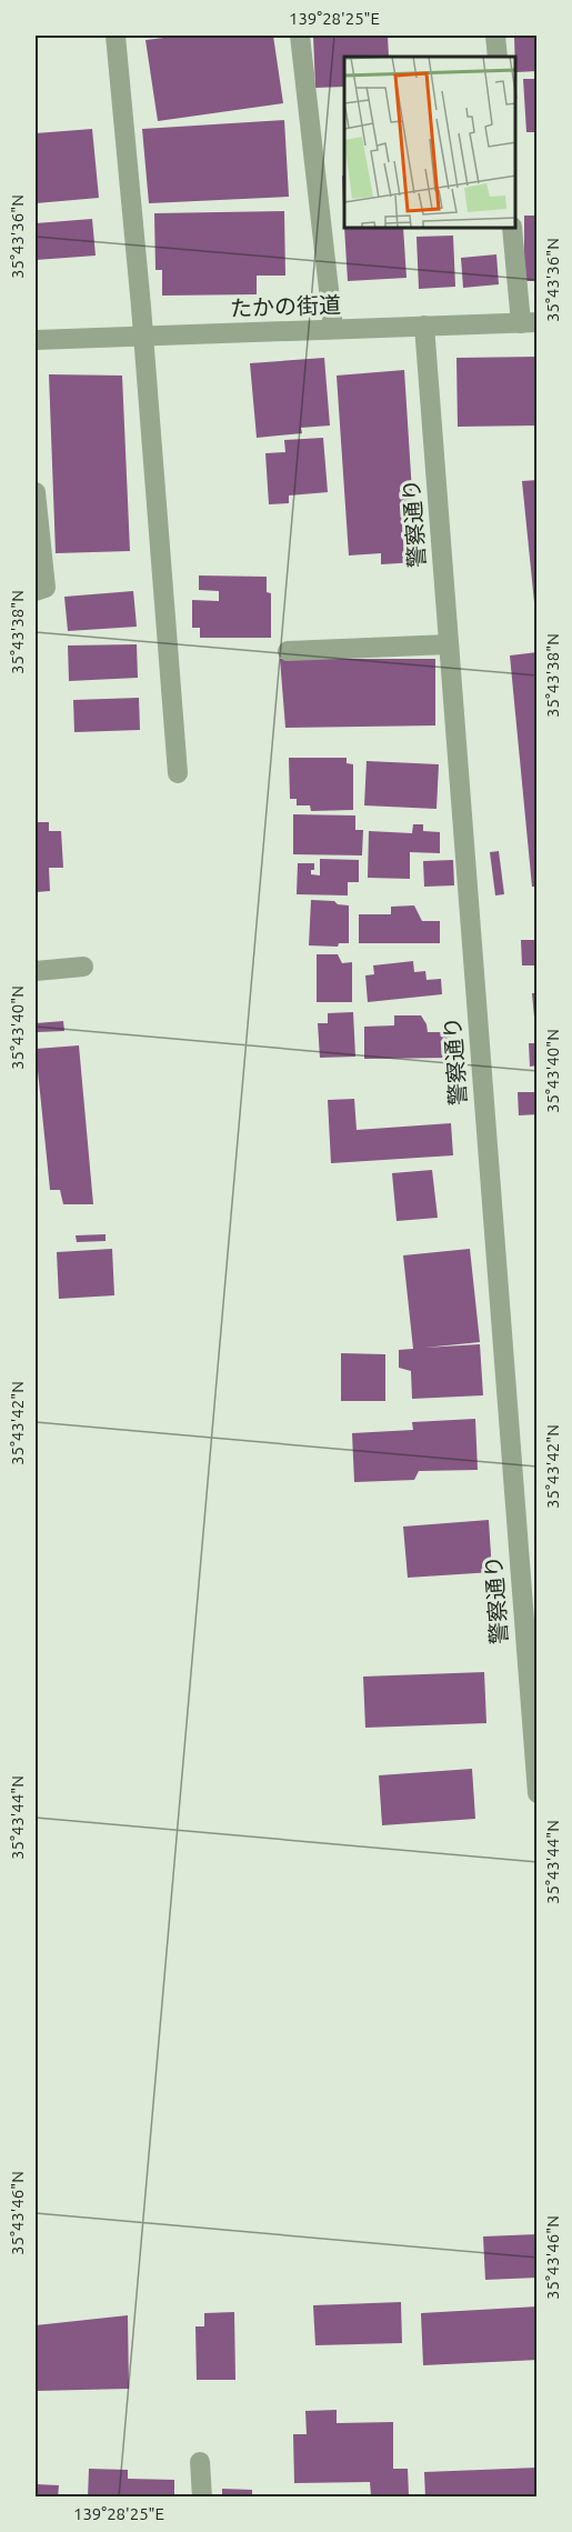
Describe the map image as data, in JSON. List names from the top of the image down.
{
  "streets": {
    "street": ["たかの街道", "警察通り"]
  },
  "crossings": [
    ["たかの街道", "警察通り"]
  ],
  "coordinates": [
    "139°28'25\"E",
    "35°43'36\"N",
    "35°43'38\"N",
    "35°43'40\"N",
    "35°43'42\"N",
    "35°43'44\"N",
    "35°43'46\"N"
  ]
}
